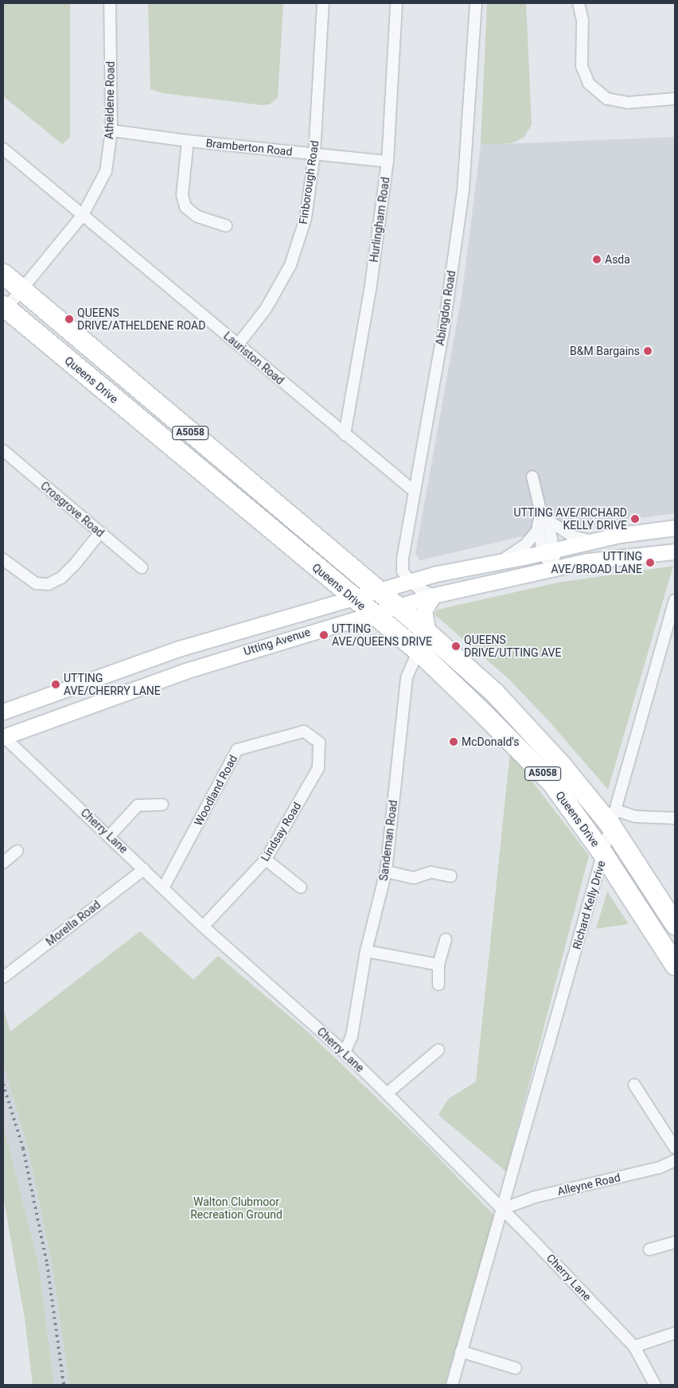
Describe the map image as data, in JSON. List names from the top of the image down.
{
  "streets": {
    "highway": ["Queens Drive", "A5058"],
    "street": [
      "Atheldene Road",
      "Bramberton Road",
      "Finborough Road",
      "Hurlingham Road",
      "Abingdon Road",
      "Lauriston Road",
      "Crosgrove Road",
      "Utting Avenue",
      "Woodland Road",
      "Cherry Lane",
      "Lindsay Road",
      "Sandeman Road",
      "Richard Kelly Drive",
      "Morella Road",
      "Alleyne Road"
    ]
  },
  "crossings": [
    ["Atheldene Road", "Bramberton Road"],
    ["Atheldene Road", "Lauriston Road"],
    ["Atheldene Road", "Queens Drive"],
    ["Bramberton Road", "Finborough Road"],
    ["Bramberton Road", "Hurlingham Road"],
    ["Finborough Road", "Lauriston Road"],
    ["Hurlingham Road", "Lauriston Road"],
    ["Abingdon Road", "Lauriston Road"],
    ["Abingdon Road", "Utting Avenue"],
    ["Queens Drive", "Utting Avenue"],
    ["Queens Drive", "Sandeman Road"],
    ["Queens Drive", "Richard Kelly Drive"],
    ["Utting Avenue", "Cherry Lane"],
    ["Woodland Road", "Cherry Lane"],
    ["Woodland Road", "Lindsay Road"],
    ["Cherry Lane", "Lindsay Road"],
    ["Cherry Lane", "Sandeman Road"],
    ["Cherry Lane", "Richard Kelly Drive"],
    ["Cherry Lane", "Morella Road"],
    ["Cherry Lane", "Alleyne Road"],
    ["Richard Kelly Drive", "Alleyne Road"]
  ],
  "parks": ["Walton Clubmoor Recreation Ground"],
  "places": [
    "Asda",
    "QUEENS DRIVE/ATHELDENE ROAD",
    "B&M Bargains",
    "UTTING AVE/RICHARD KELLY DRIVE",
    "UTTING AVE/BROAD LANE",
    "UTTING AVE/QUEENS DRIVE",
    "QUEENS DRIVE/UTTING AVE",
    "UTTING AVE/CHERRY LANE",
    "McDonald's"
  ]
}
